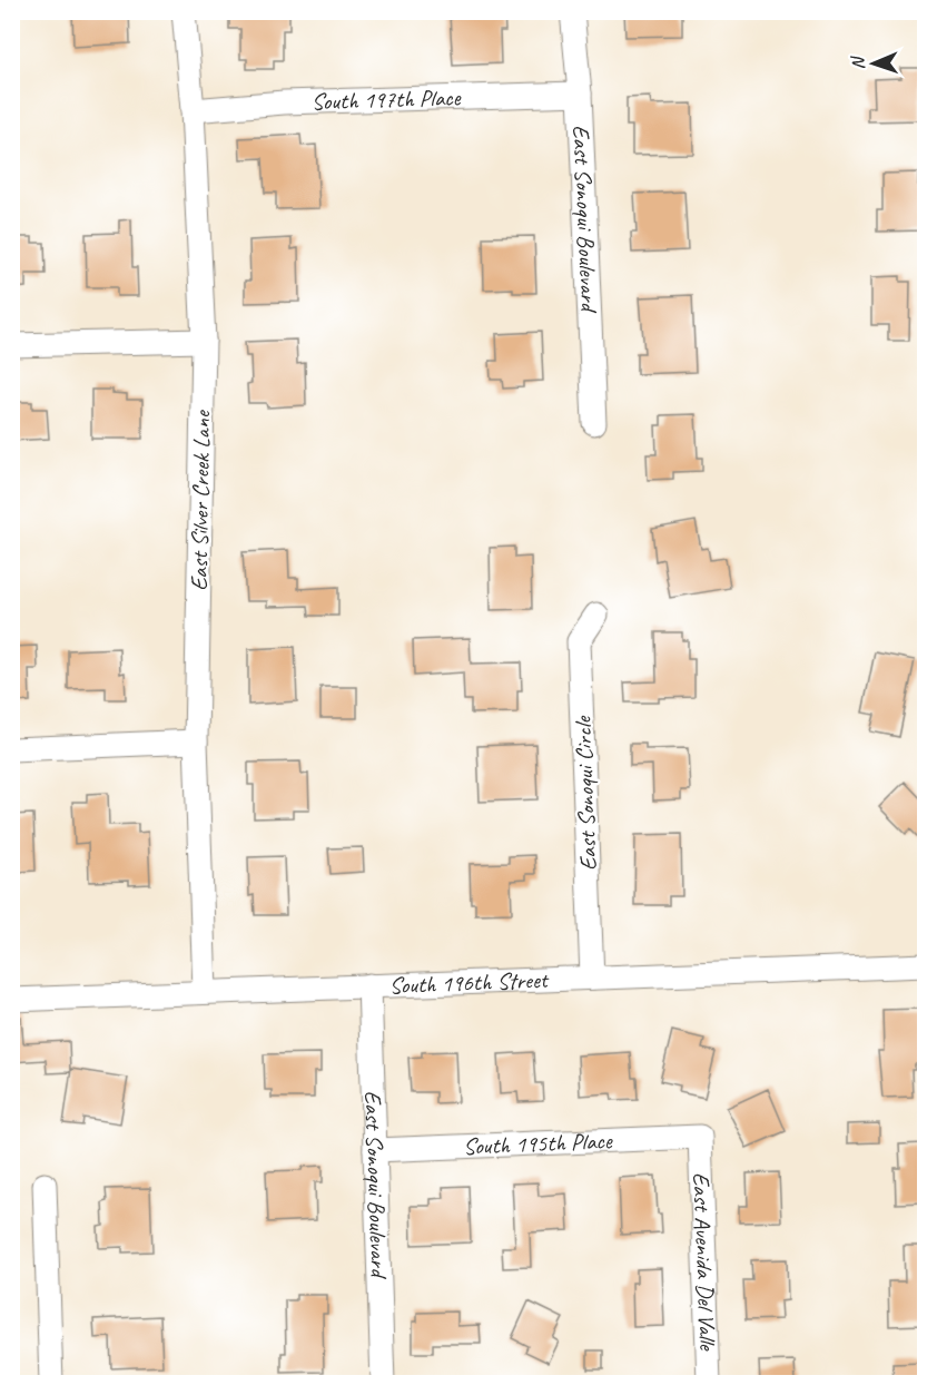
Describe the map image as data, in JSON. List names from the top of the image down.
{
  "streets": {
    "street": [
      "South 197th Place",
      "East Sonoqui Boulevard",
      "East Silver Creek Lane",
      "East Sonoqui Circle",
      "South 196th Street",
      "South 195th Place",
      "East Avenida Del Valle"
    ]
  },
  "crossings": [
    ["South 197th Place", "East Sonoqui Boulevard"],
    ["South 197th Place", "East Silver Creek Lane"],
    ["East Sonoqui Boulevard", "South 196th Street"],
    ["East Sonoqui Boulevard", "South 195th Place"],
    ["East Silver Creek Lane", "South 196th Street"],
    ["East Sonoqui Circle", "South 196th Street"],
    ["South 195th Place", "East Avenida Del Valle"]
  ],
  "north": "left"
}
